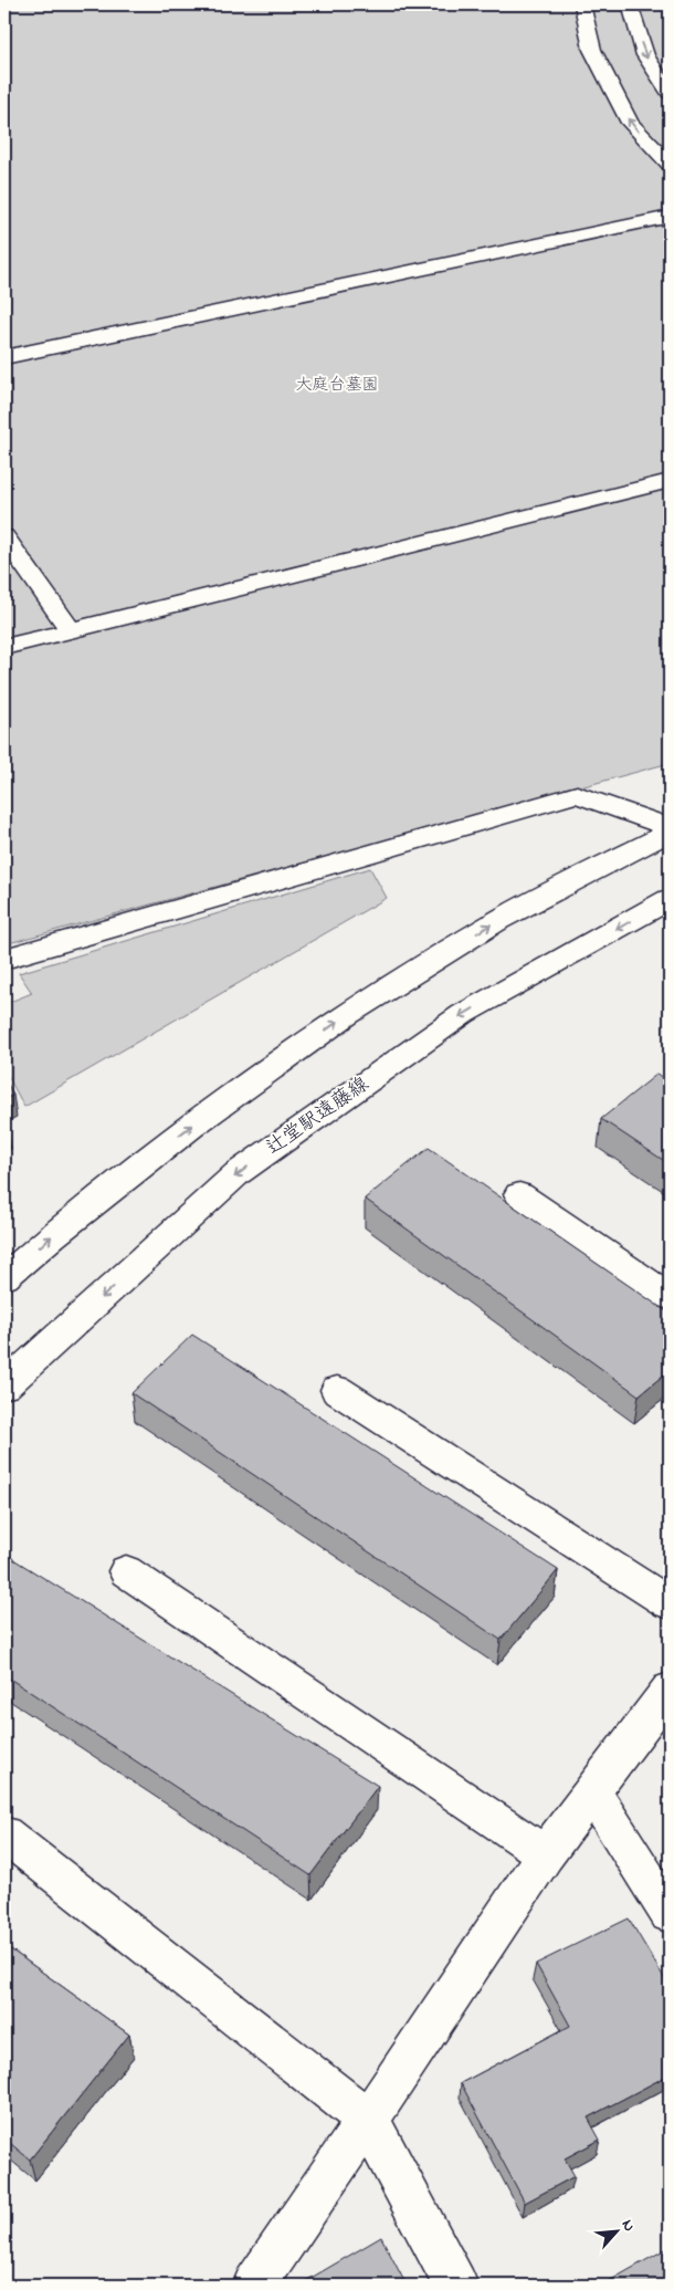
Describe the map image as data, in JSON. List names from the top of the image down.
{
  "streets": {
    "street": ["辻堂駅遠藤線"]
  },
  "parks": ["大庭台墓園"],
  "north": "top right"
}
